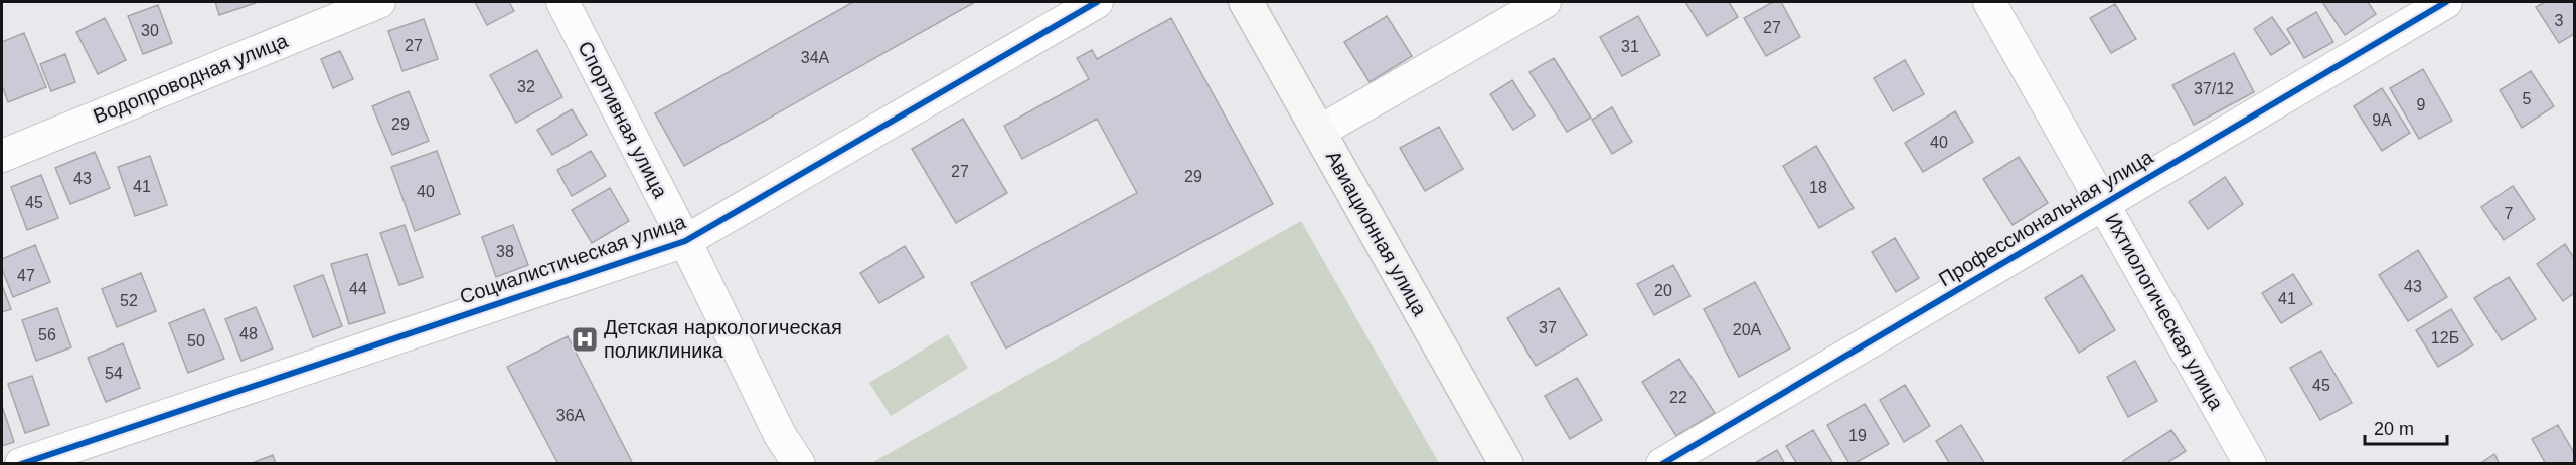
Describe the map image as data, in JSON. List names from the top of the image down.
{
  "streets": {
    "main road": ["Авиационная улица"],
    "street": [
      "Водопроводная улица",
      "Спортивная улица",
      "Профессиональная улица",
      "Социалистическая улица",
      "Ихтиологическая улица"
    ]
  },
  "crossings": [
    ["Спортивная улица", "Социалистическая улица"],
    ["Профессиональная улица", "Ихтиологическая улица"]
  ],
  "places": {
    "hospital": ["Детская наркологическая поликлиника"]
  },
  "house_numbers": [
    "3",
    "27",
    "30",
    "27",
    "31",
    "34А",
    "32",
    "37/12",
    "5",
    "9",
    "9А",
    "29",
    "40",
    "27",
    "29",
    "43",
    "41",
    "18",
    "40",
    "45",
    "7",
    "38",
    "47",
    "43",
    "44",
    "20",
    "41",
    "52",
    "37",
    "20А",
    "48",
    "56",
    "12Б",
    "50",
    "54",
    "45",
    "22",
    "36А",
    "19"
  ],
  "scale_bar": "20 m"
}
